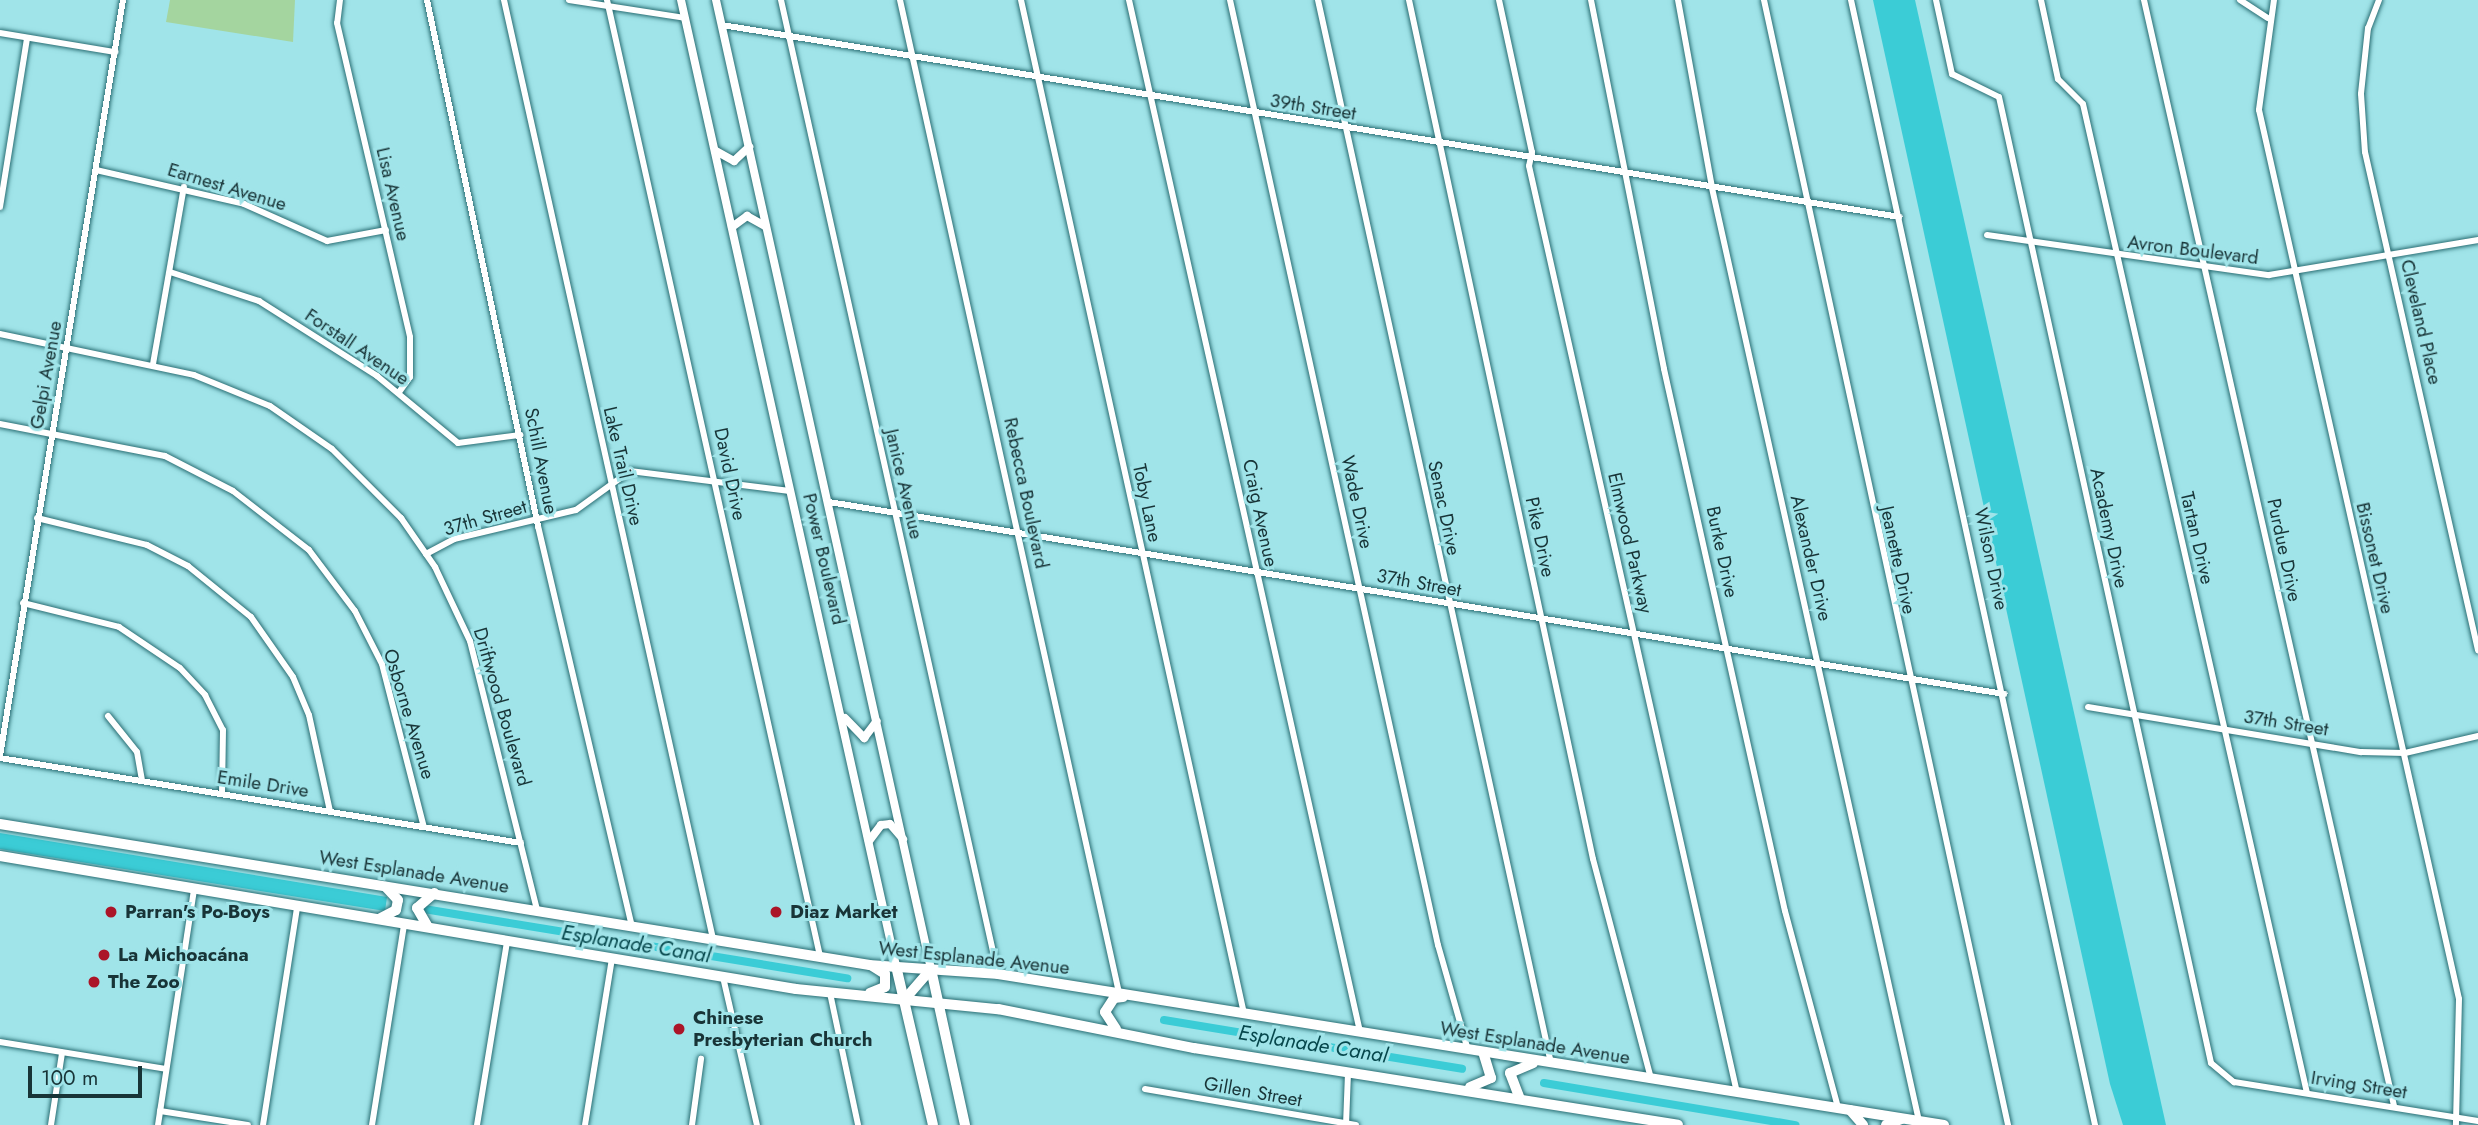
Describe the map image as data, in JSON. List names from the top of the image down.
{
  "streets": {
    "main road": ["Power Boulevard", "West Esplanade Avenue"],
    "street": [
      "39th Street",
      "Earnest Avenue",
      "Lisa Avenue",
      "Avron Boulevard",
      "Cleveland Place",
      "Forstall Avenue",
      "Gelpi Avenue",
      "Schill Avenue",
      "Lake Trail Drive",
      "David Drive",
      "Janice Avenue",
      "Rebecca Boulevard",
      "Wade Drive",
      "Toby Lane",
      "Senac Drive",
      "Craig Avenue",
      "37th Street",
      "Academy Drive",
      "Pike Drive",
      "Tartan Drive",
      "Elmwood Parkway",
      "Purdue Drive",
      "Burke Drive",
      "Alexander Drive",
      "Bissonet Drive",
      "Wilson Drive",
      "Jeanette Drive",
      "Driftwood Boulevard",
      "Osborne Avenue",
      "Emile Drive",
      "Irving Street",
      "Gillen Street"
    ]
  },
  "crossings": [
    ["39th Street", "Janice Avenue"],
    ["39th Street", "Rebecca Boulevard"],
    ["39th Street", "Wade Drive"],
    ["39th Street", "Toby Lane"],
    ["39th Street", "Senac Drive"],
    ["39th Street", "Craig Avenue"],
    ["39th Street", "Pike Drive"],
    ["39th Street", "Elmwood Parkway"],
    ["39th Street", "Burke Drive"],
    ["39th Street", "Alexander Drive"],
    ["39th Street", "Power Boulevard"],
    ["39th Street", "Wilson Drive"],
    ["39th Street", "Jeanette Drive"],
    ["Earnest Avenue", "Lisa Avenue"],
    ["Earnest Avenue", "Gelpi Avenue"],
    ["Lisa Avenue", "Forstall Avenue"],
    ["Avron Boulevard", "Cleveland Place"],
    ["Avron Boulevard", "Academy Drive"],
    ["Avron Boulevard", "Tartan Drive"],
    ["Avron Boulevard", "Purdue Drive"],
    ["Avron Boulevard", "Bissonet Drive"],
    ["Forstall Avenue", "Schill Avenue"],
    ["Gelpi Avenue", "Driftwood Boulevard"],
    ["Gelpi Avenue", "Osborne Avenue"],
    ["Gelpi Avenue", "Emile Drive"],
    ["Schill Avenue", "37th Street"],
    ["Schill Avenue", "West Esplanade Avenue"],
    ["Lake Trail Drive", "37th Street"],
    ["Lake Trail Drive", "West Esplanade Avenue"],
    ["David Drive", "37th Street"],
    ["David Drive", "West Esplanade Avenue"],
    ["Janice Avenue", "37th Street"],
    ["Janice Avenue", "West Esplanade Avenue"],
    ["Rebecca Boulevard", "37th Street"],
    ["Rebecca Boulevard", "West Esplanade Avenue"],
    ["Wade Drive", "37th Street"],
    ["Wade Drive", "West Esplanade Avenue"],
    ["Toby Lane", "37th Street"],
    ["Toby Lane", "West Esplanade Avenue"],
    ["Senac Drive", "37th Street"],
    ["Senac Drive", "West Esplanade Avenue"],
    ["Craig Avenue", "37th Street"],
    ["Craig Avenue", "West Esplanade Avenue"],
    ["37th Street", "Academy Drive"],
    ["37th Street", "Pike Drive"],
    ["37th Street", "Tartan Drive"],
    ["37th Street", "Elmwood Parkway"],
    ["37th Street", "Purdue Drive"],
    ["37th Street", "Burke Drive"],
    ["37th Street", "Alexander Drive"],
    ["37th Street", "Bissonet Drive"],
    ["37th Street", "Power Boulevard"],
    ["37th Street", "Wilson Drive"],
    ["37th Street", "Jeanette Drive"],
    ["37th Street", "Driftwood Boulevard"],
    ["Academy Drive", "Irving Street"],
    ["Pike Drive", "West Esplanade Avenue"],
    ["Tartan Drive", "Irving Street"],
    ["Elmwood Parkway", "West Esplanade Avenue"],
    ["Purdue Drive", "Irving Street"],
    ["Burke Drive", "West Esplanade Avenue"],
    ["Alexander Drive", "West Esplanade Avenue"],
    ["Bissonet Drive", "Irving Street"],
    ["Power Boulevard", "West Esplanade Avenue"],
    ["Driftwood Boulevard", "Emile Drive"],
    ["Driftwood Boulevard", "West Esplanade Avenue"],
    ["Osborne Avenue", "Emile Drive"]
  ],
  "water": ["Esplanade Canal"],
  "places": [
    "Parran's Po-Boys",
    "Diaz Market",
    "La Michoacána",
    "The Zoo",
    "Chinese Presbyterian Church"
  ],
  "scale_bar": "100 m"
}
